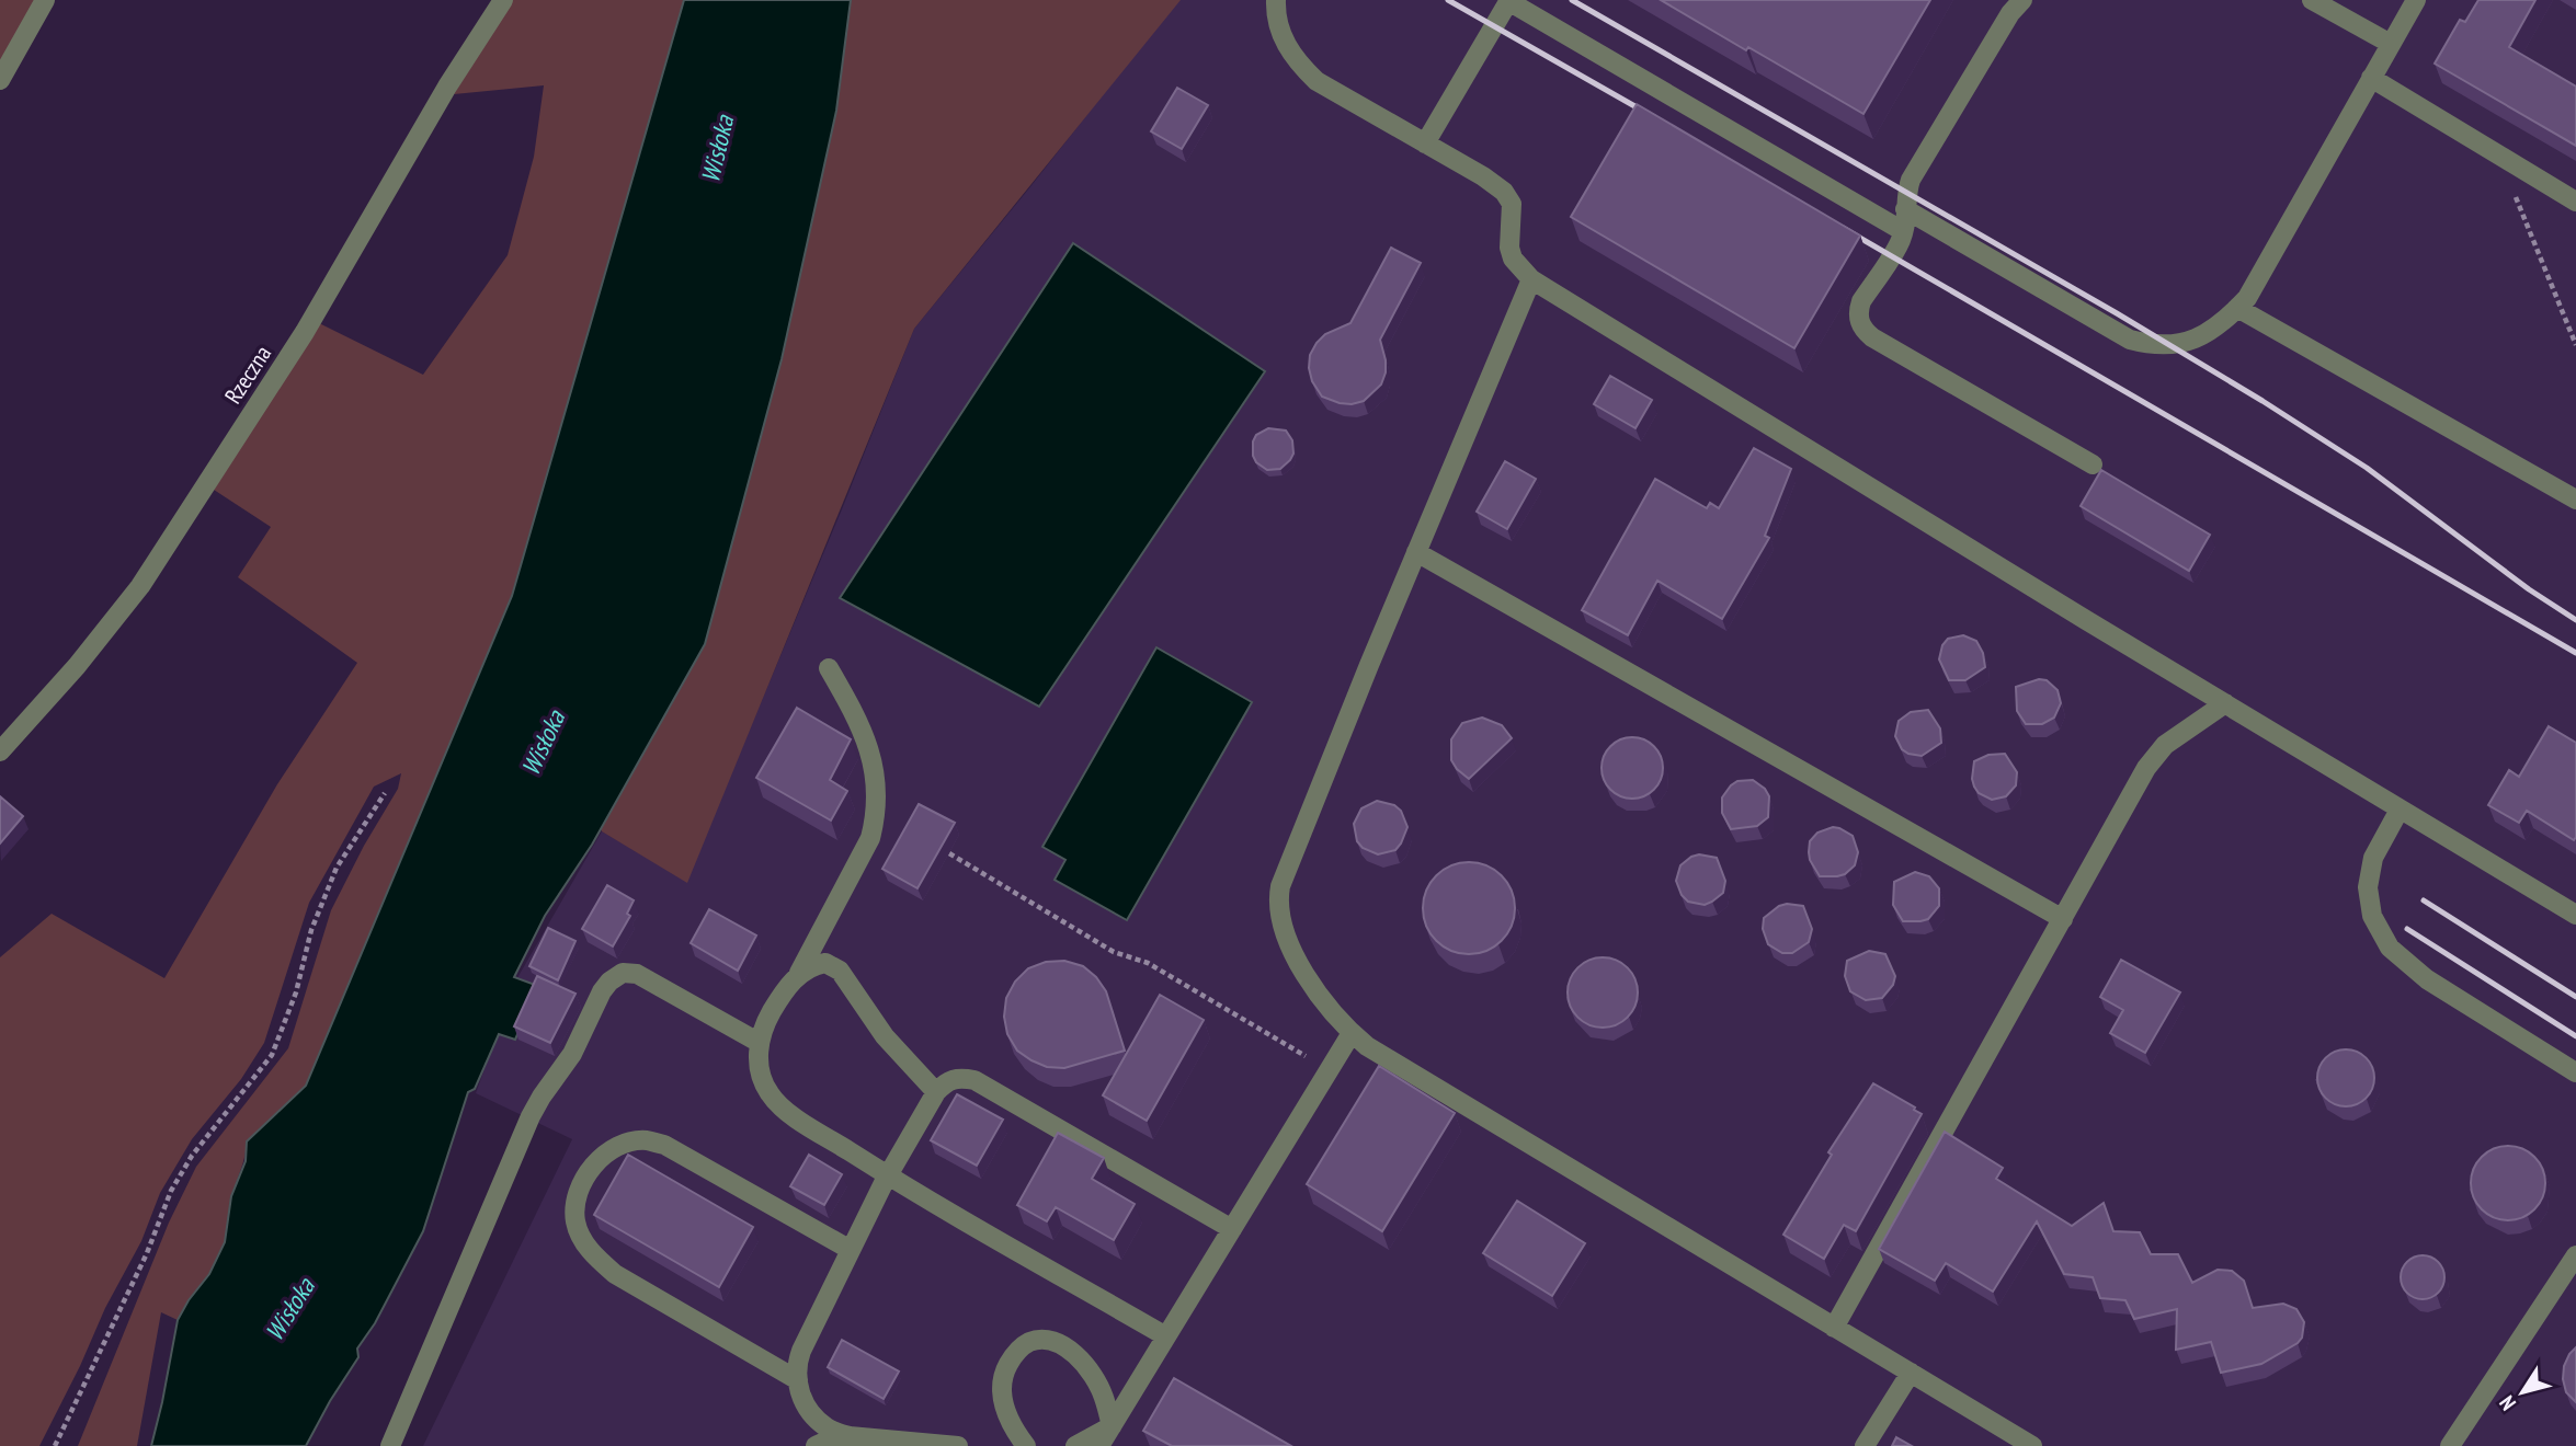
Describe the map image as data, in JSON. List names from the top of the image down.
{
  "streets": {
    "street": ["Rzeczna"]
  },
  "water": ["Wisłoka"],
  "north": "bottom left"
}
